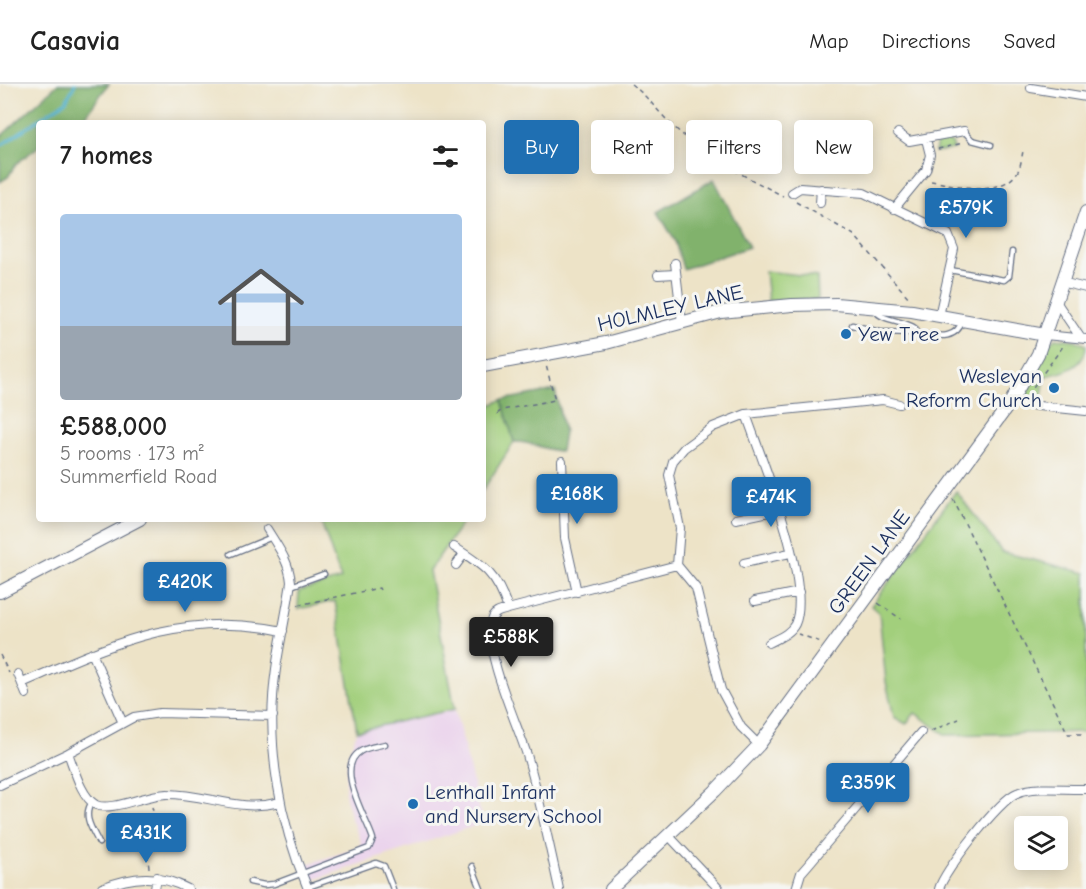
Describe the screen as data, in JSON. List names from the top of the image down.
{
  "streets": {
    "main road": ["HOLMLEY LANE", "GREEN LANE"]
  },
  "crossings": [
    ["HOLMLEY LANE", "GREEN LANE"]
  ],
  "places": ["Yew Tree", "Wesleyan Reform Church", "Lenthall Infant and Nursery School"],
  "page": {
    "header": "Casavia",
    "nav": ["Map", "Directions", "Saved"],
    "chip": [
      "Buy",
      "Rent",
      "Filters",
      "New"
    ],
    "heading": "7 homes",
    "price": [
      "£579K",
      "£168K",
      "£474K",
      "£420K",
      "£588K",
      "£359K",
      "£431K"
    ],
    "list": [
      {
        "name": "£588,000",
        "note": "5 rooms · 173 m² · Summerfield Road"
      }
    ]
  }
}
